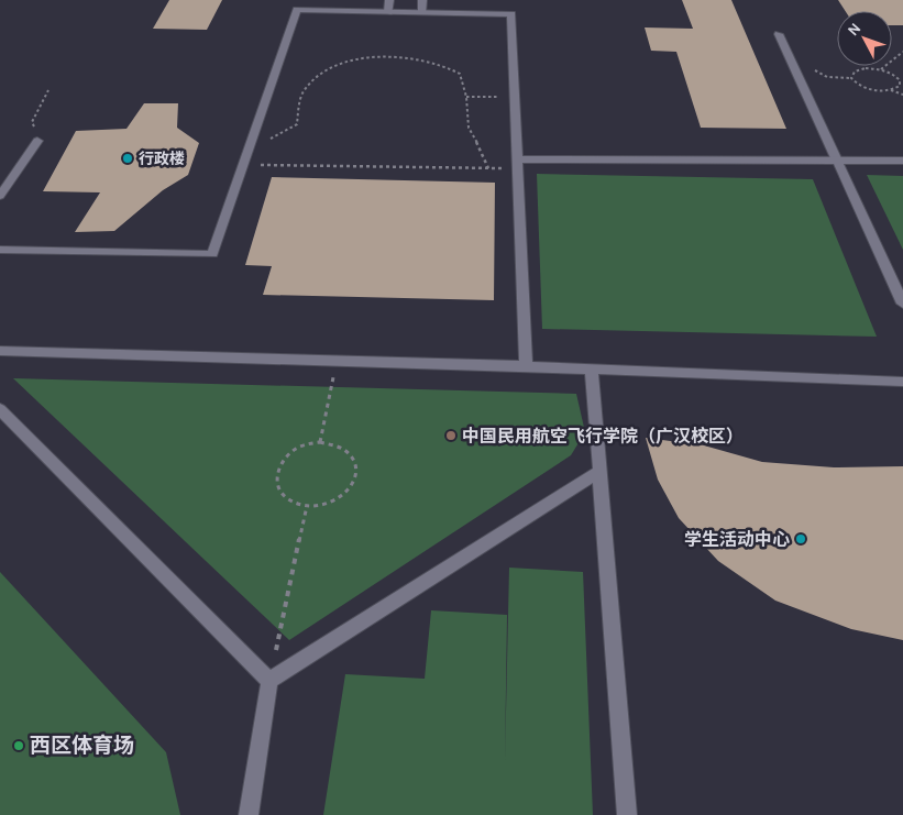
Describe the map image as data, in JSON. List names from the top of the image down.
{
  "places": [
    "行政楼",
    "中国民用航空飞行学院（广汉校区）",
    "学生活动中心",
    "西区体育场"
  ],
  "north": "top left"
}
